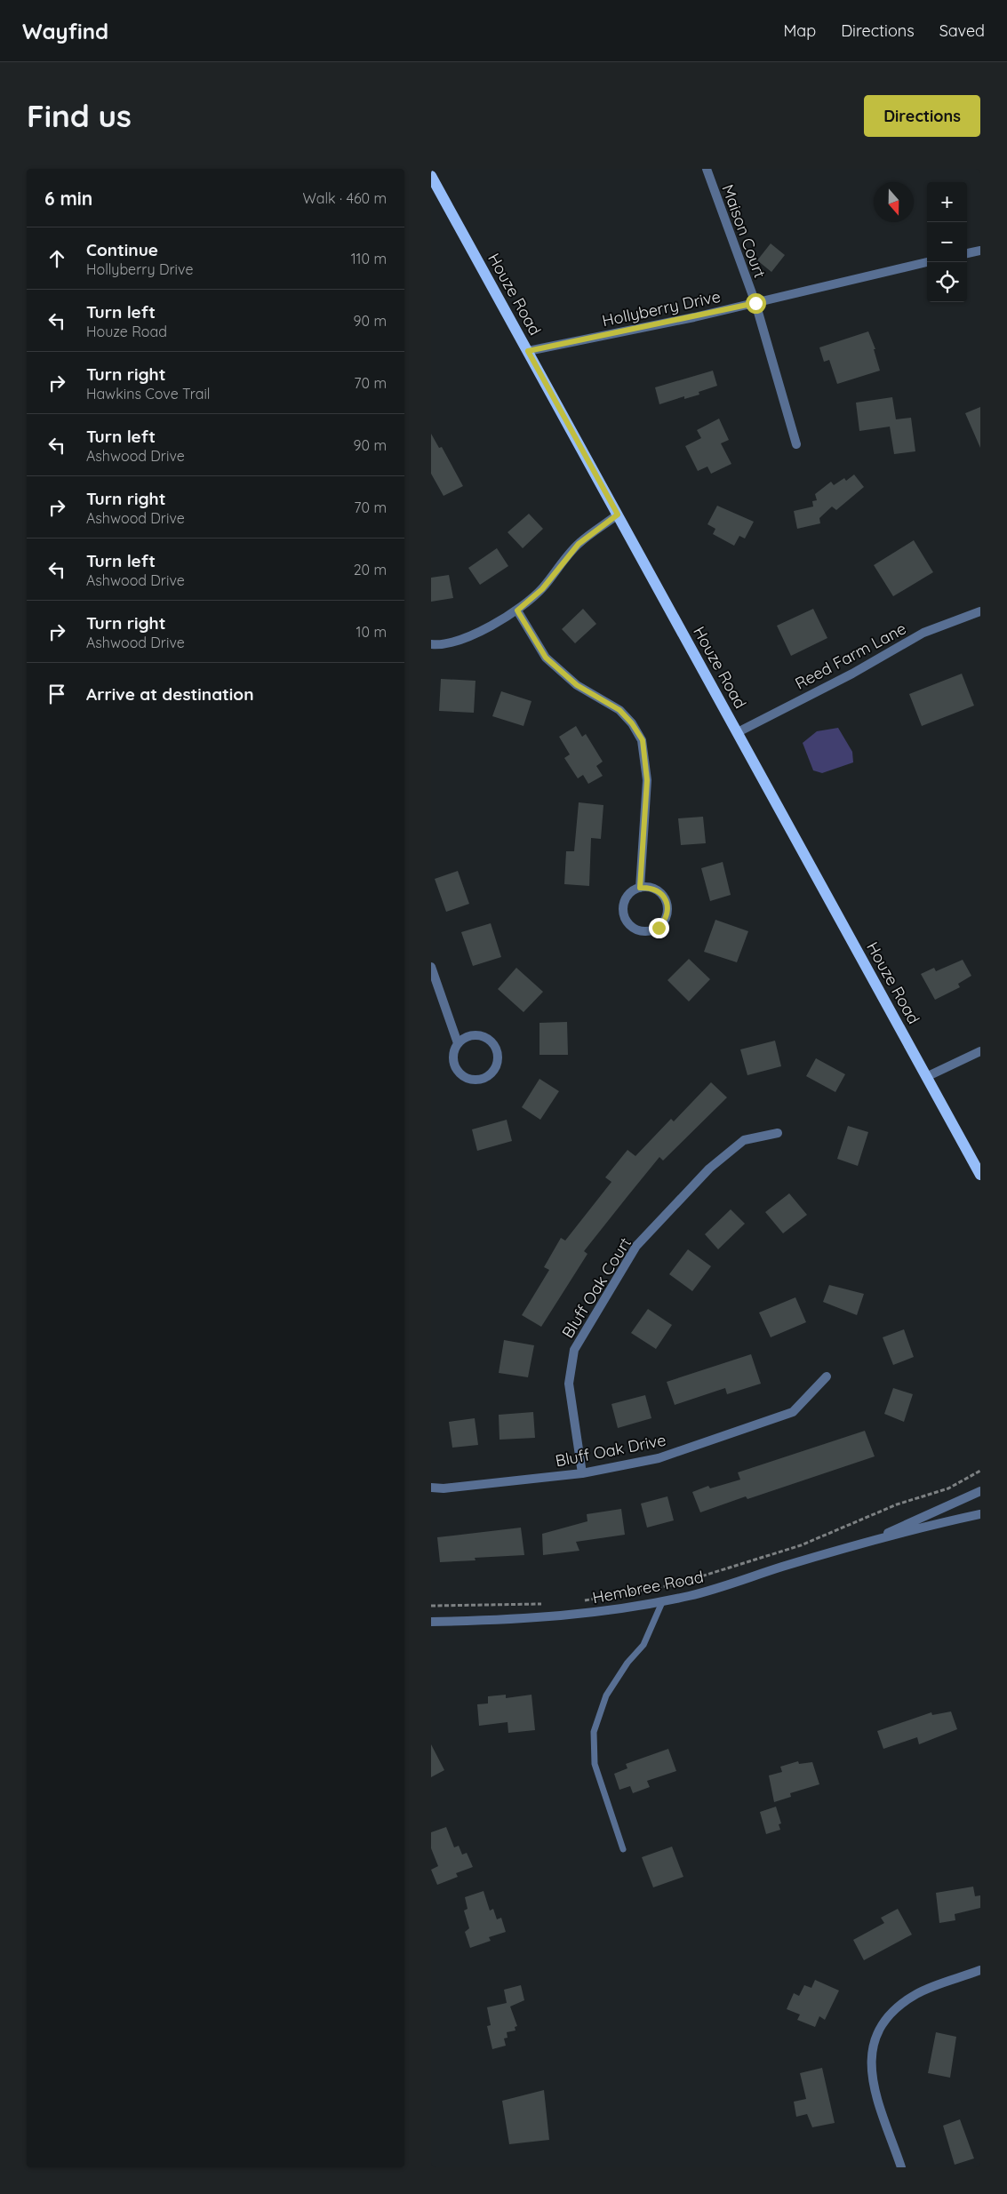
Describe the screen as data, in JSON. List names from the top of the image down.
{
  "streets": {
    "main road": ["Houze Road"],
    "street": [
      "Maison Court",
      "Hollyberry Drive",
      "Reed Farm Lane",
      "Bluff Oak Court",
      "Bluff Oak Drive",
      "Hembree Road"
    ]
  },
  "crossings": [
    ["Maison Court", "Hollyberry Drive"],
    ["Houze Road", "Hollyberry Drive"],
    ["Houze Road", "Reed Farm Lane"],
    ["Bluff Oak Court", "Bluff Oak Drive"]
  ],
  "north": "bottom",
  "page": {
    "header": "Wayfind",
    "nav": ["Map", "Directions", "Saved"],
    "buttons": "Directions",
    "title": "Find us",
    "heading": ["6 min", "Walk · 460 m"],
    "map_buttons": ["+", "−"],
    "list": [
      ["Continue", "Hollyberry Drive", "110 m"],
      ["Turn left", "Houze Road", "90 m"],
      ["Turn right", "Hawkins Cove Trail", "70 m"],
      ["Turn left", "Ashwood Drive", "90 m"],
      ["Turn right", "Ashwood Drive", "70 m"],
      ["Turn left", "Ashwood Drive", "20 m"],
      ["Turn right", "Ashwood Drive", "10 m"],
      "Arrive at destination"
    ]
  }
}
